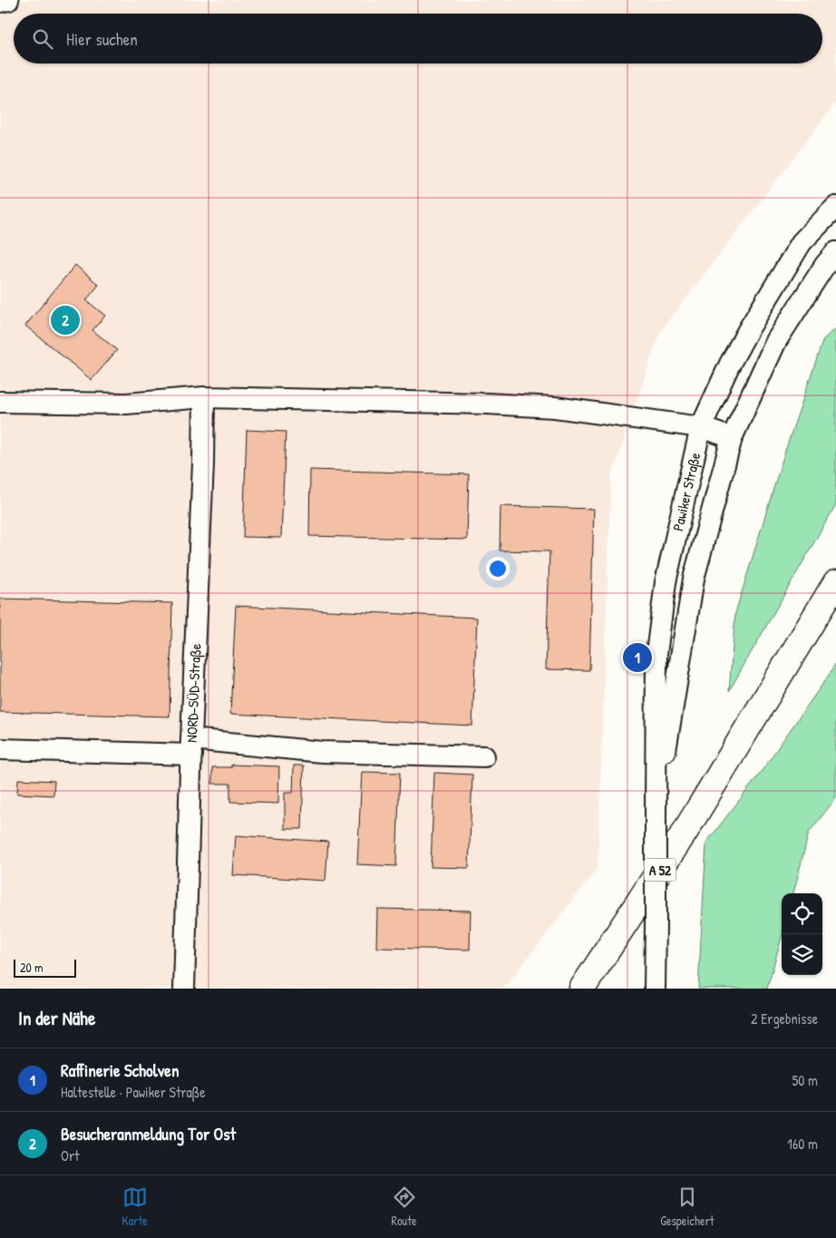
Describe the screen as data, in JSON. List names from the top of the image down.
{
  "streets": {
    "highway": ["A 52"],
    "street": ["Pawiker Straße", "NORD-SÜD-Straße"]
  },
  "scale_bar": "20 m",
  "page": {
    "search": "Hier suchen",
    "pins": ["2", "1"],
    "scale": "20 m",
    "heading": ["In der Nähe", "2 Ergebnisse"],
    "list": [
      {
        "mark": "1",
        "name": "Raffinerie Scholven",
        "note": "Haltestelle · Pawiker Straße",
        "value": "50 m"
      },
      {
        "mark": "2",
        "name": "Besucheranmeldung Tor Ost",
        "note": "Ort",
        "value": "160 m"
      }
    ],
    "nav": ["Karte", "Route", "Gespeichert"]
  }
}
